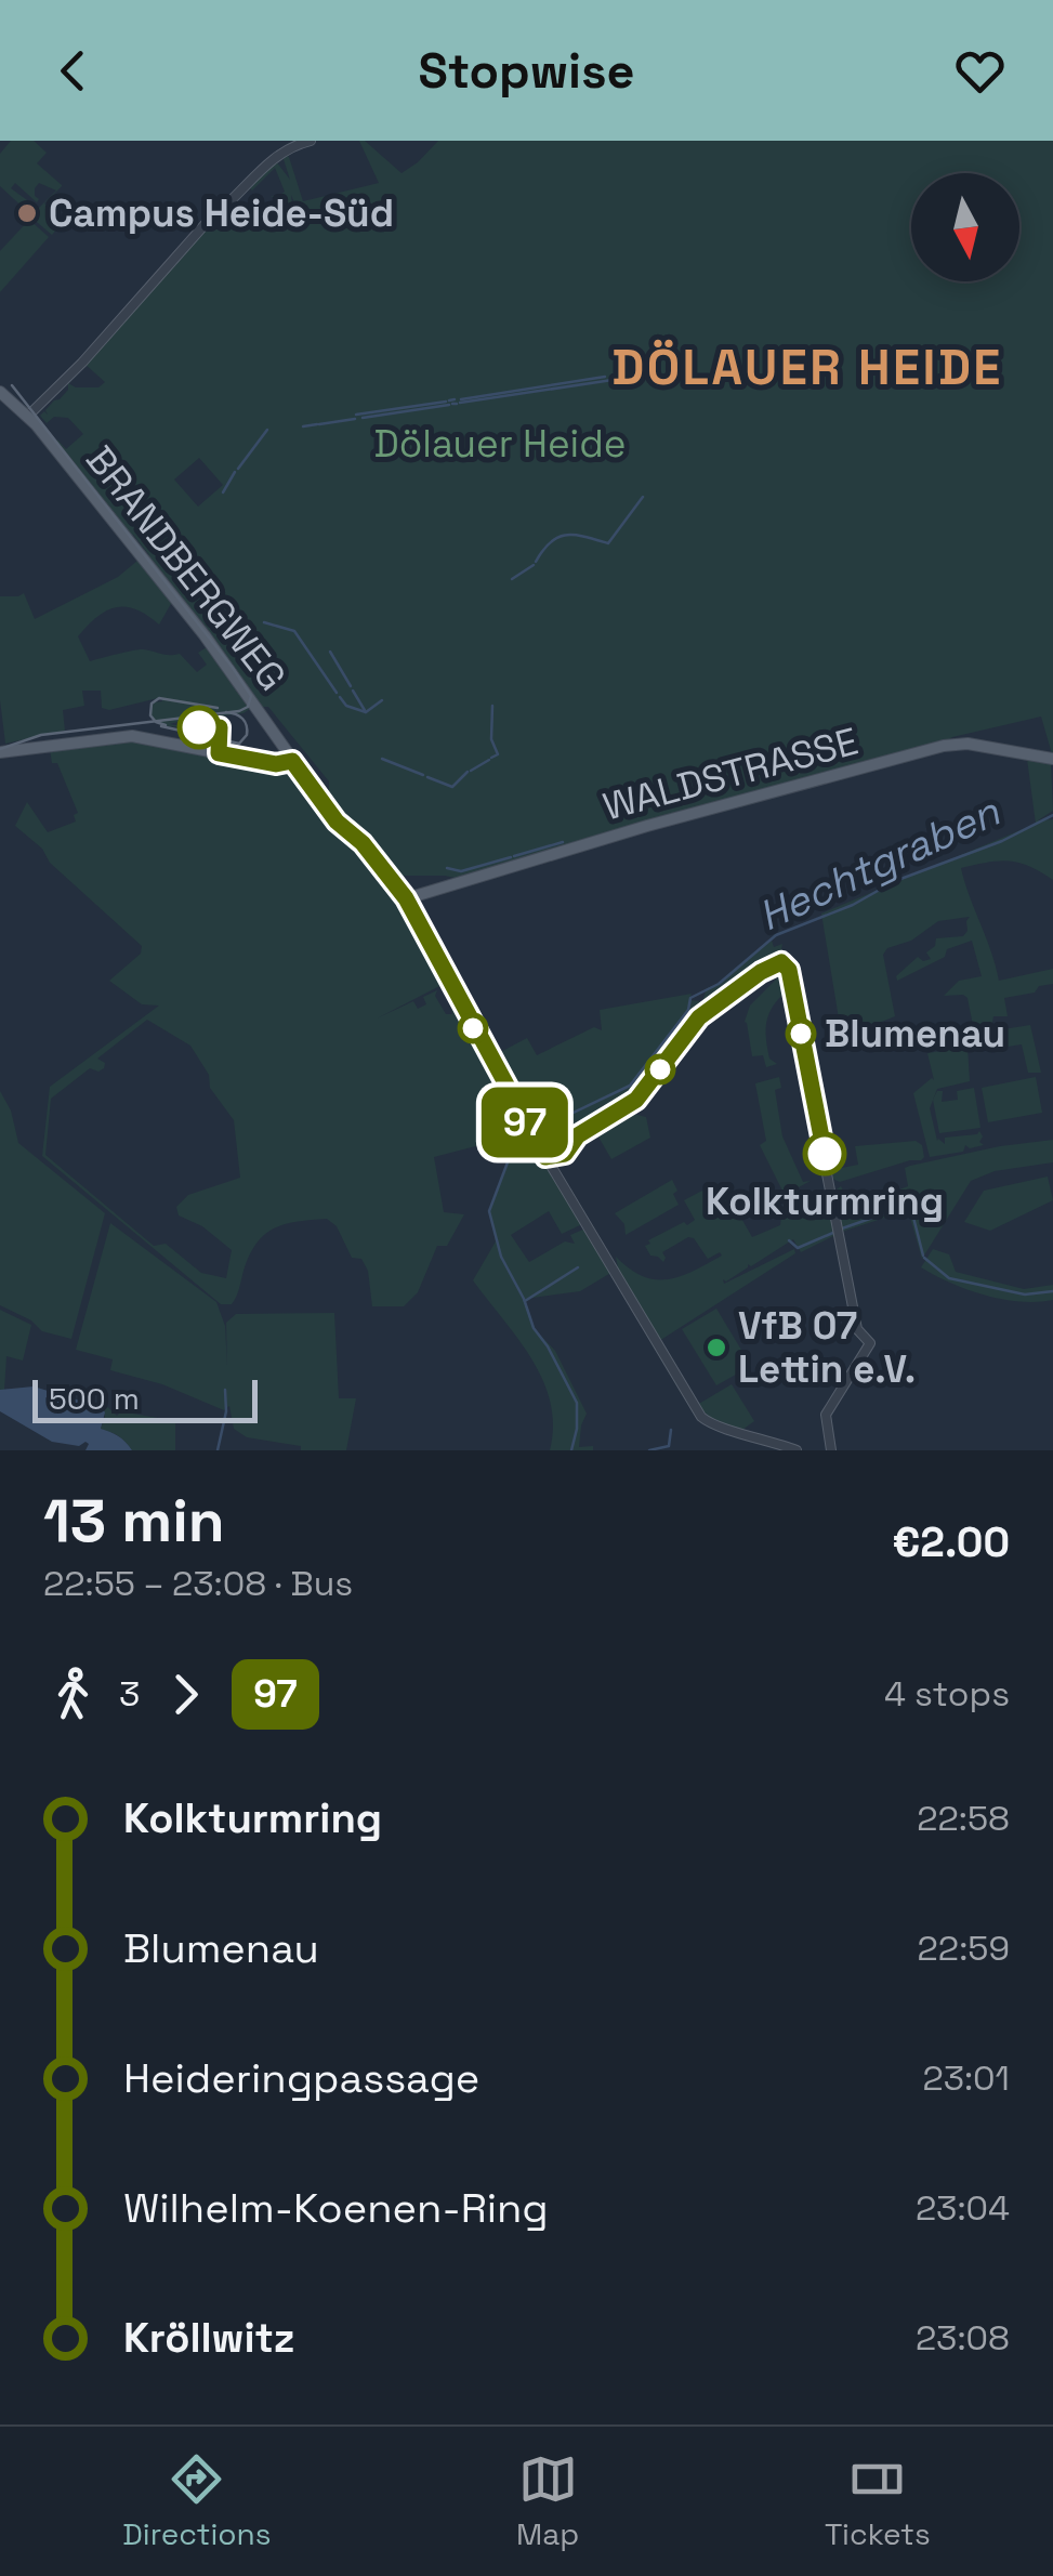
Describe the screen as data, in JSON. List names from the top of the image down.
{
  "streets": {
    "main road": ["BRANDBERGWEG", "WALDSTRASSE"]
  },
  "crossings": [
    ["BRANDBERGWEG", "WALDSTRASSE"]
  ],
  "districts": ["DÖLAUER HEIDE"],
  "water": ["Hechtgraben"],
  "parks": ["Dölauer Heide"],
  "places": [
    "Campus Heide-Süd",
    "Blumenau",
    "Kolkturmring",
    "VfB 07 Lettin e.V."
  ],
  "lines": ["bus line 97"],
  "scale_bar": "500 m",
  "north": "bottom",
  "page": {
    "header": "Stopwise",
    "on_map": "97",
    "scale": "500 m",
    "heading": ["13 min", "22:55 – 23:08 · Bus", "€2.00"],
    "legs": ["3", "97", "4 stops"],
    "list": [
      {
        "name": "Kolkturmring",
        "value": "22:58"
      },
      {
        "name": "Blumenau",
        "value": "22:59"
      },
      {
        "name": "Heideringpassage",
        "value": "23:01"
      },
      {
        "name": "Wilhelm-Koenen-Ring",
        "value": "23:04"
      },
      {
        "name": "Kröllwitz",
        "value": "23:08"
      }
    ],
    "tabs": ["Directions", "Map", "Tickets"]
  }
}
